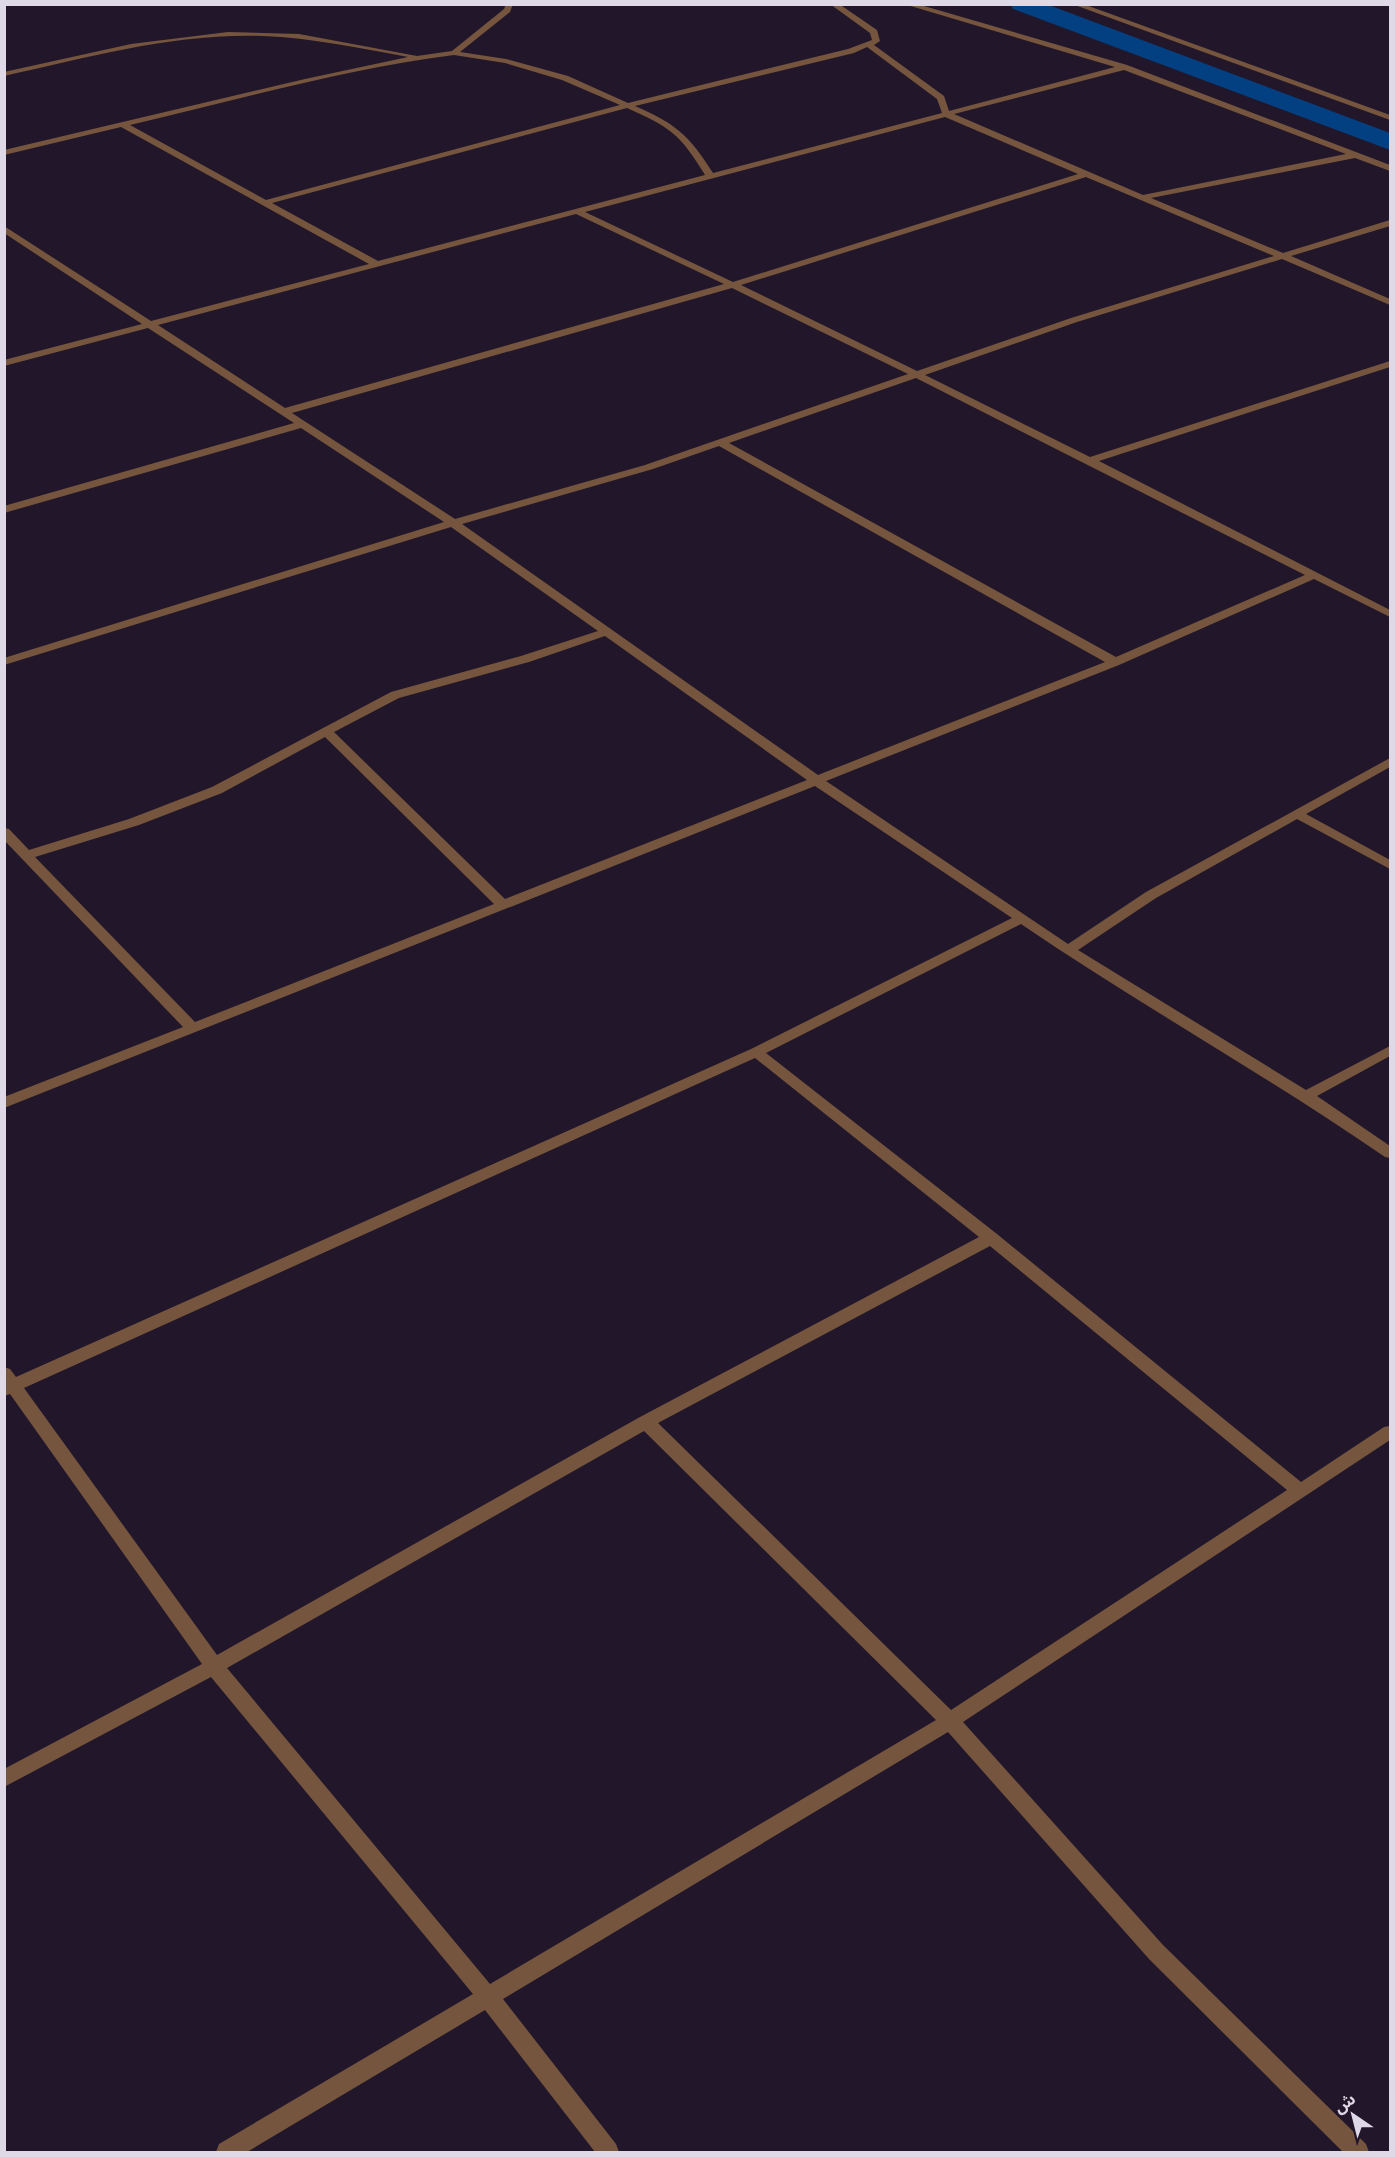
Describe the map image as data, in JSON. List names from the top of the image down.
{
  "north": "top left"
}
